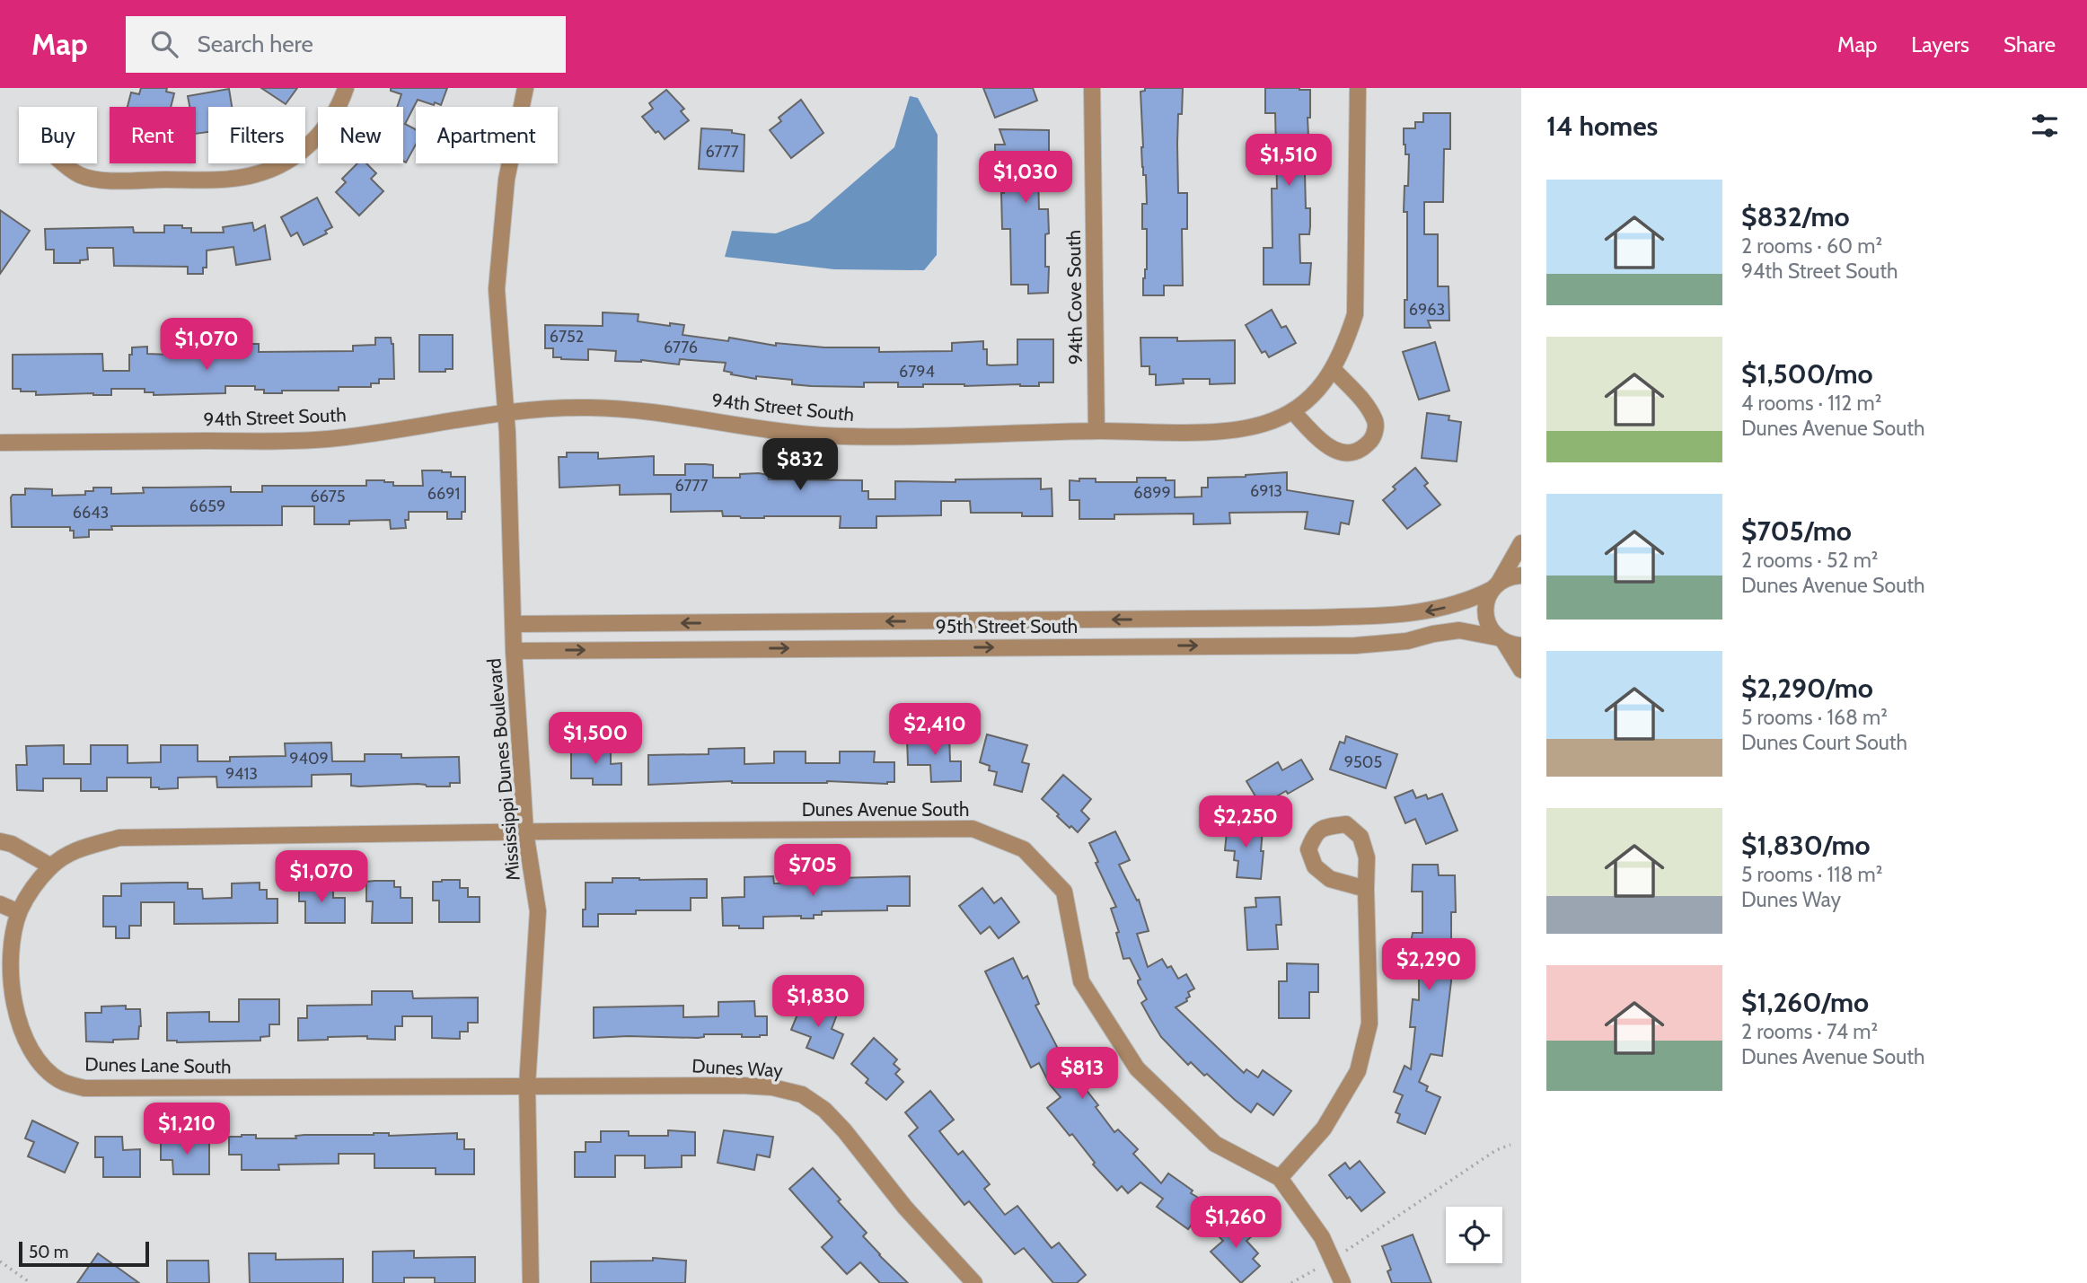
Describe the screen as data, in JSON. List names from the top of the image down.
{
  "streets": {
    "street": [
      "94th Cove South",
      "94th Street South",
      "95th Street South",
      "Mississippi Dunes Boulevard",
      "Dunes Avenue South",
      "Dunes Lane South",
      "Dunes Way"
    ]
  },
  "crossings": [
    ["94th Cove South", "94th Street South"],
    ["94th Street South", "Mississippi Dunes Boulevard"],
    ["95th Street South", "Mississippi Dunes Boulevard"],
    ["Mississippi Dunes Boulevard", "Dunes Avenue South"],
    ["Mississippi Dunes Boulevard", "Dunes Lane South"],
    ["Mississippi Dunes Boulevard", "Dunes Way"],
    ["Dunes Avenue South", "Dunes Lane South"],
    ["Dunes Lane South", "Dunes Way"]
  ],
  "house_numbers": [
    "6777",
    "6963",
    "6752",
    "6776",
    "6794",
    "6777",
    "6913",
    "6899",
    "6691",
    "6675",
    "6659",
    "6643",
    "9409",
    "9505",
    "9413"
  ],
  "scale_bar": "50 m",
  "page": {
    "header": "Map",
    "search": "Search here",
    "nav": ["Map", "Layers", "Share"],
    "heading": "14 homes",
    "chip": [
      "Buy",
      "Rent",
      "Filters",
      "New",
      "Apartment"
    ],
    "price": [
      "$1,510",
      "$1,030",
      "$1,070",
      "$832",
      "$2,410",
      "$1,500",
      "$2,250",
      "$705",
      "$1,070",
      "$2,290",
      "$1,830",
      "$813",
      "$1,210",
      "$1,260"
    ],
    "list": [
      {
        "name": "$832/mo",
        "note": "2 rooms · 60 m² · 94th Street South"
      },
      {
        "name": "$1,500/mo",
        "note": "4 rooms · 112 m² · Dunes Avenue South"
      },
      {
        "name": "$705/mo",
        "note": "2 rooms · 52 m² · Dunes Avenue South"
      },
      {
        "name": "$2,290/mo",
        "note": "5 rooms · 168 m² · Dunes Court South"
      },
      {
        "name": "$1,830/mo",
        "note": "5 rooms · 118 m² · Dunes Way"
      },
      {
        "name": "$1,260/mo",
        "note": "2 rooms · 74 m² · Dunes Avenue South"
      }
    ],
    "scale": "50 m"
  }
}
